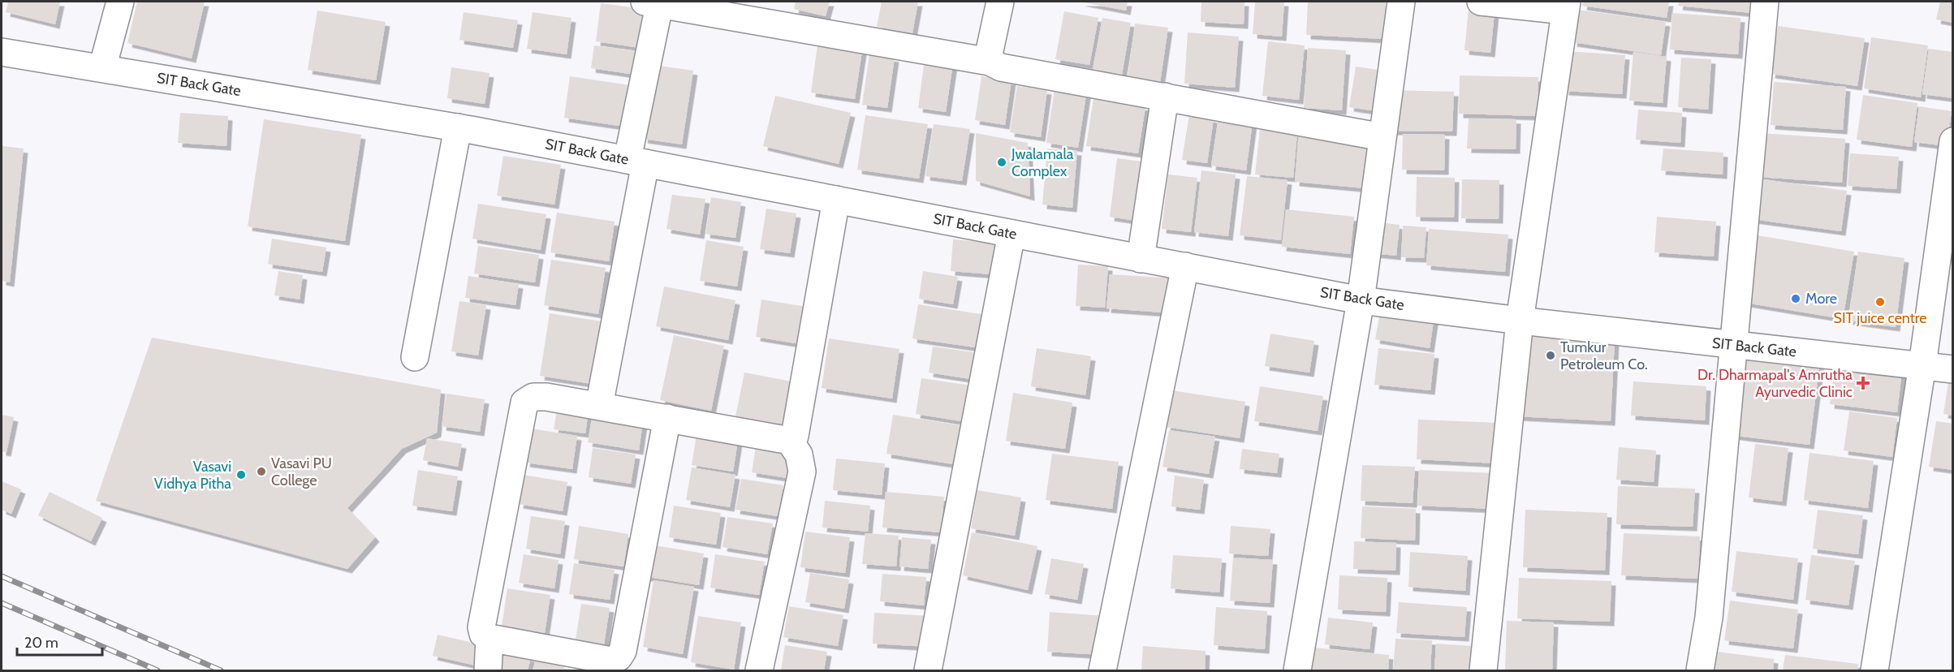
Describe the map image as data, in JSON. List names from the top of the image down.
{
  "streets": {
    "street": ["SIT Back Gate"]
  },
  "places": {
    "other": [
      "Jwalamala Complex",
      "More",
      "SIT juice centre",
      "Tumkur Petroleum Co.",
      "Vasavi PU College",
      "Vasavi Vidhya Pitha"
    ],
    "health": ["Dr. Dharmapal's Amrutha Ayurvedic Clinic"]
  },
  "scale_bar": "20 m"
}
